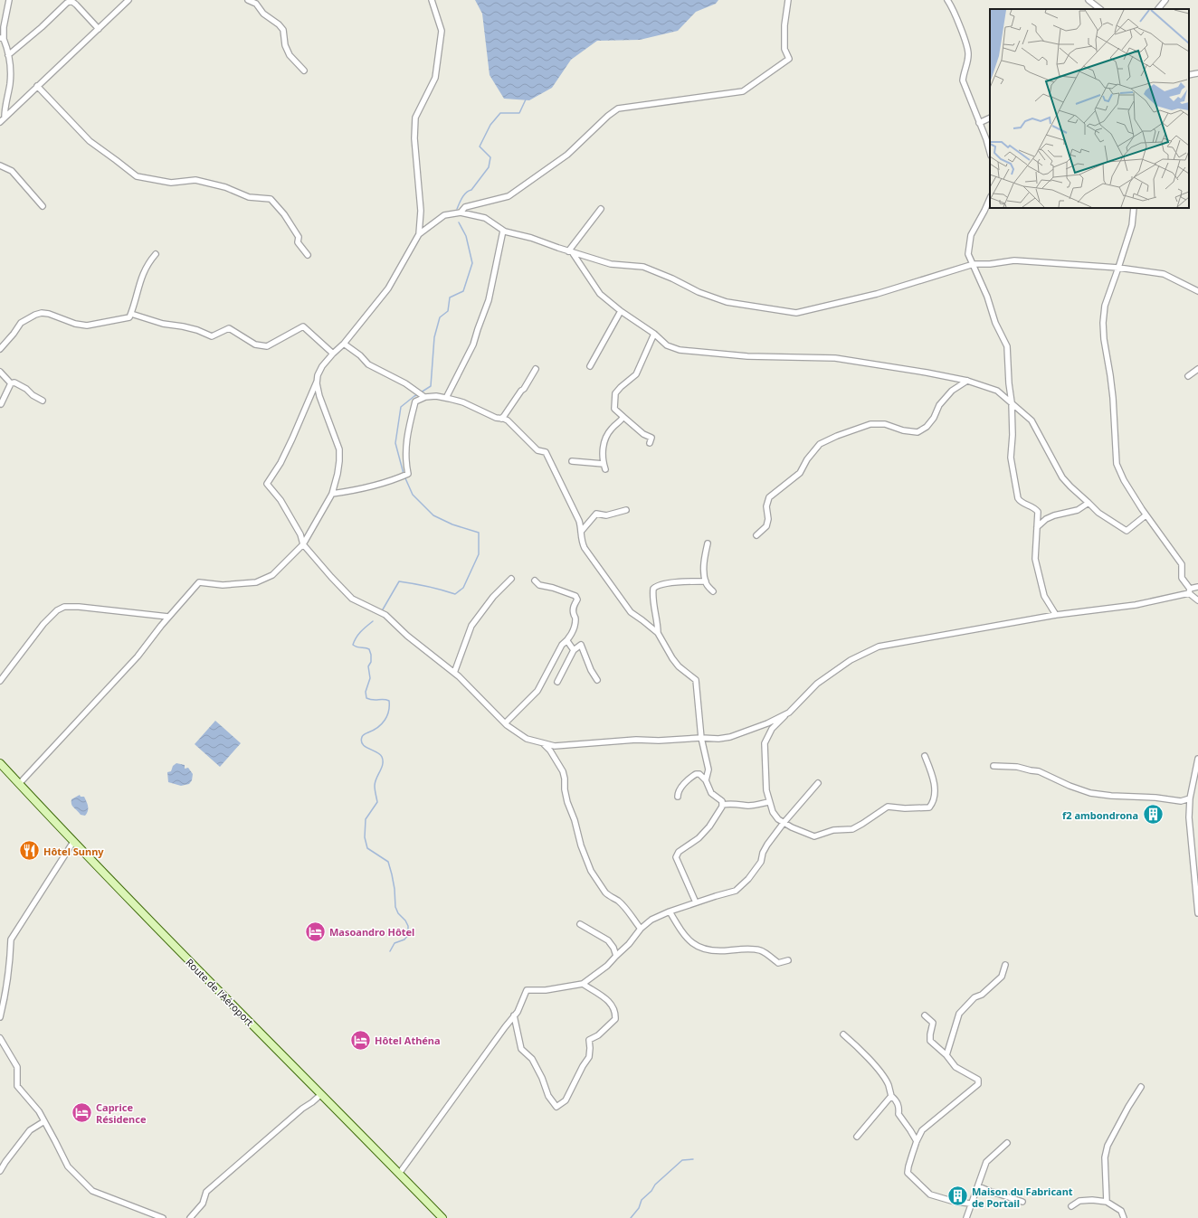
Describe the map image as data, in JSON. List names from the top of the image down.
{
  "streets": {
    "main road": ["Route de l'Aéroport"]
  },
  "places": {
    "building": ["f2 ambondrona", "Maison du Fabricant de Portail"],
    "restaurant": ["Hôtel Sunny"],
    "hotel": ["Masoandro Hôtel", "Hôtel Athéna", "Caprice Résidence"]
  }
}
